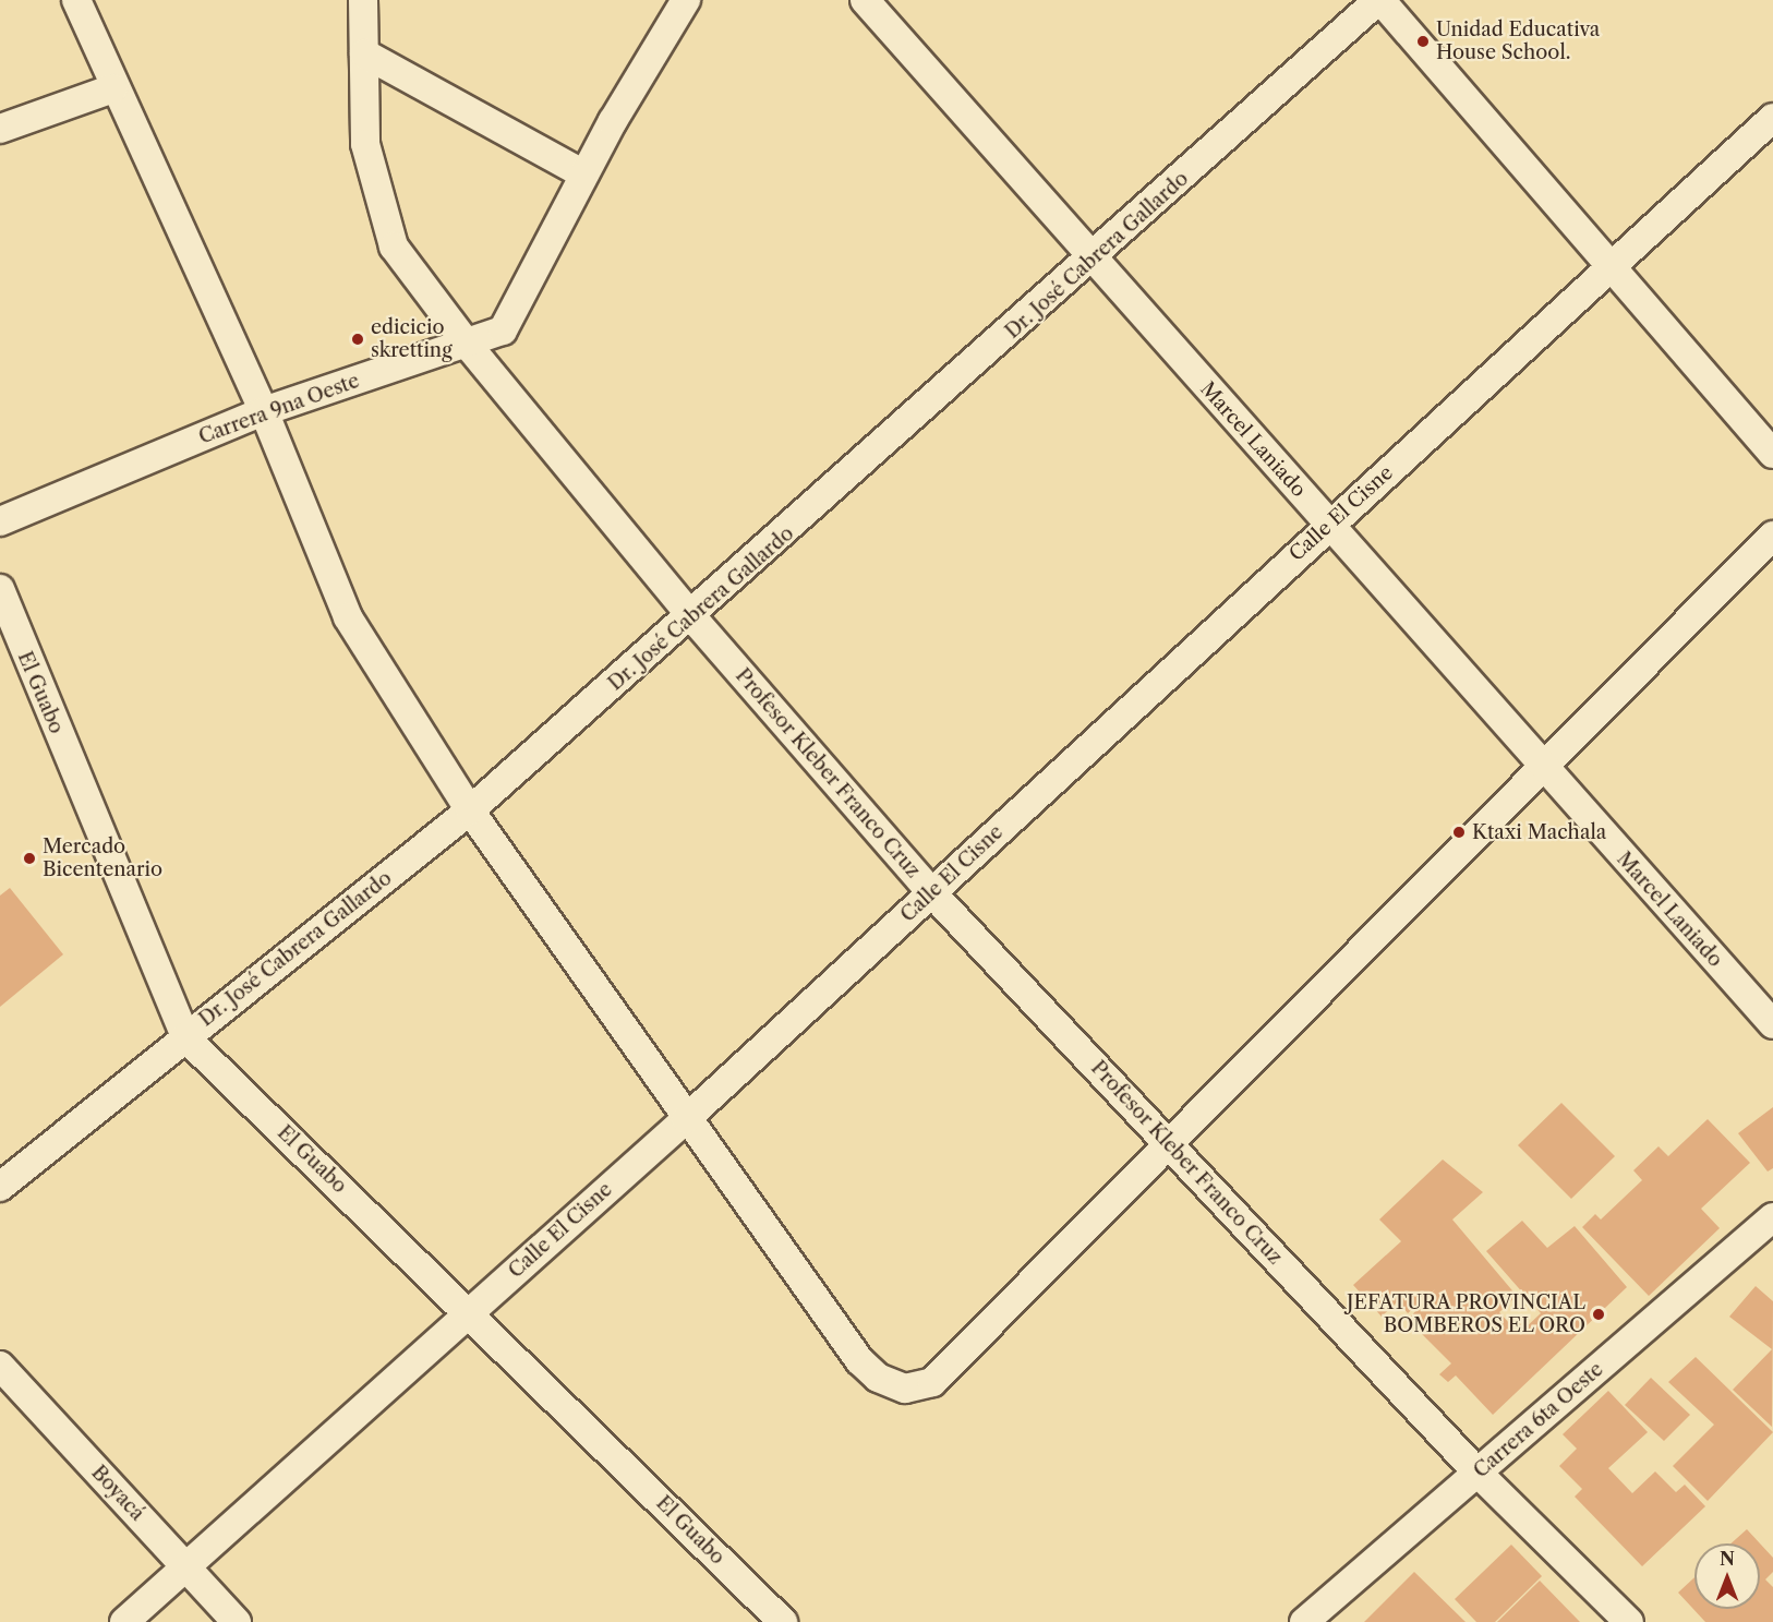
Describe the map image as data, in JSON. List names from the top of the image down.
{
  "streets": {
    "street": [
      "Dr. José Cabrera Gallardo",
      "Carrera 9na Oeste",
      "Marcel Laniado",
      "Calle El Cisne",
      "El Guabo",
      "Profesor Kleber Franco Cruz",
      "Carrera 6ta Oeste",
      "Boyacá"
    ]
  },
  "crossings": [
    ["Dr. José Cabrera Gallardo", "Marcel Laniado"],
    ["Dr. José Cabrera Gallardo", "El Guabo"],
    ["Dr. José Cabrera Gallardo", "Profesor Kleber Franco Cruz"],
    ["Carrera 9na Oeste", "Profesor Kleber Franco Cruz"],
    ["Marcel Laniado", "Calle El Cisne"],
    ["Calle El Cisne", "El Guabo"],
    ["Calle El Cisne", "Profesor Kleber Franco Cruz"],
    ["Calle El Cisne", "Boyacá"],
    ["Profesor Kleber Franco Cruz", "Carrera 6ta Oeste"]
  ],
  "places": [
    "Unidad Educativa House School.",
    "edicicio skretting",
    "Ktaxi Machala",
    "Mercado Bicentenario",
    "JEFATURA PROVINCIAL BOMBEROS EL ORO"
  ],
  "north": "top"
}
